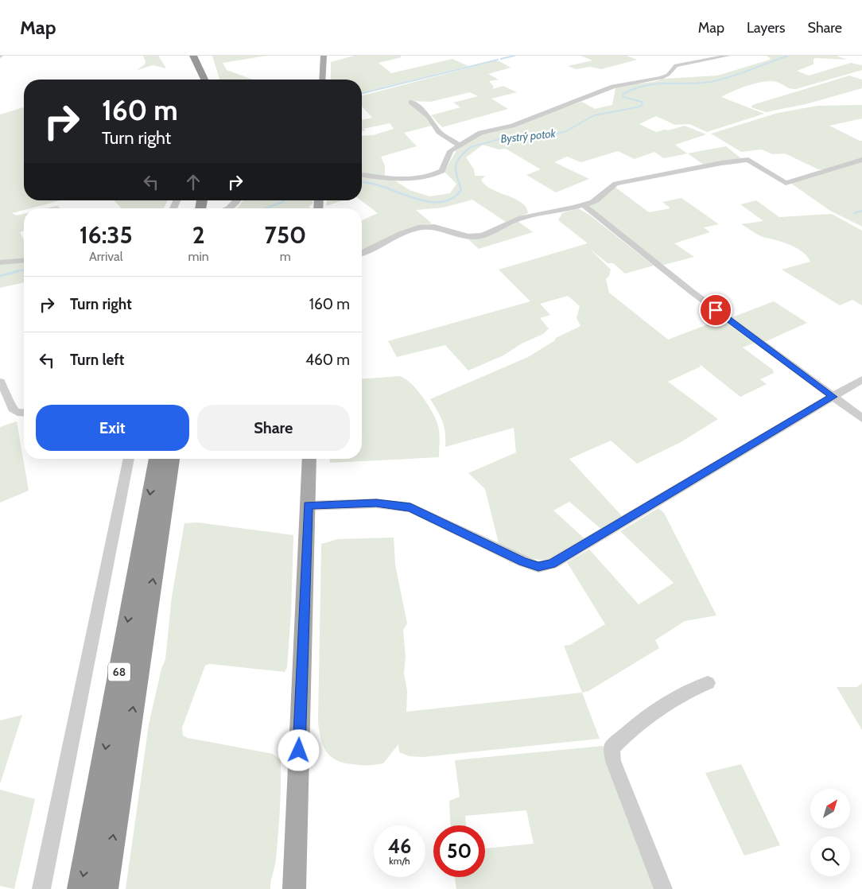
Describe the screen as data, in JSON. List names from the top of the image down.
{
  "streets": {
    "highway": ["68"]
  },
  "water": ["Bystrý potok"],
  "north": "top right",
  "page": {
    "header": "Map",
    "nav": ["Map", "Layers", "Share"],
    "turn": ["160 m", "Turn right"],
    "eta": [
      "16:35",
      "Arrival",
      "2",
      "min",
      "750",
      "m"
    ],
    "list": [
      {
        "name": "Turn right",
        "value": "160 m"
      },
      {
        "name": "Turn left",
        "value": "460 m"
      }
    ],
    "buttons": ["Exit", "Share"],
    "speed": "46 km/h",
    "limit": "50"
  }
}
